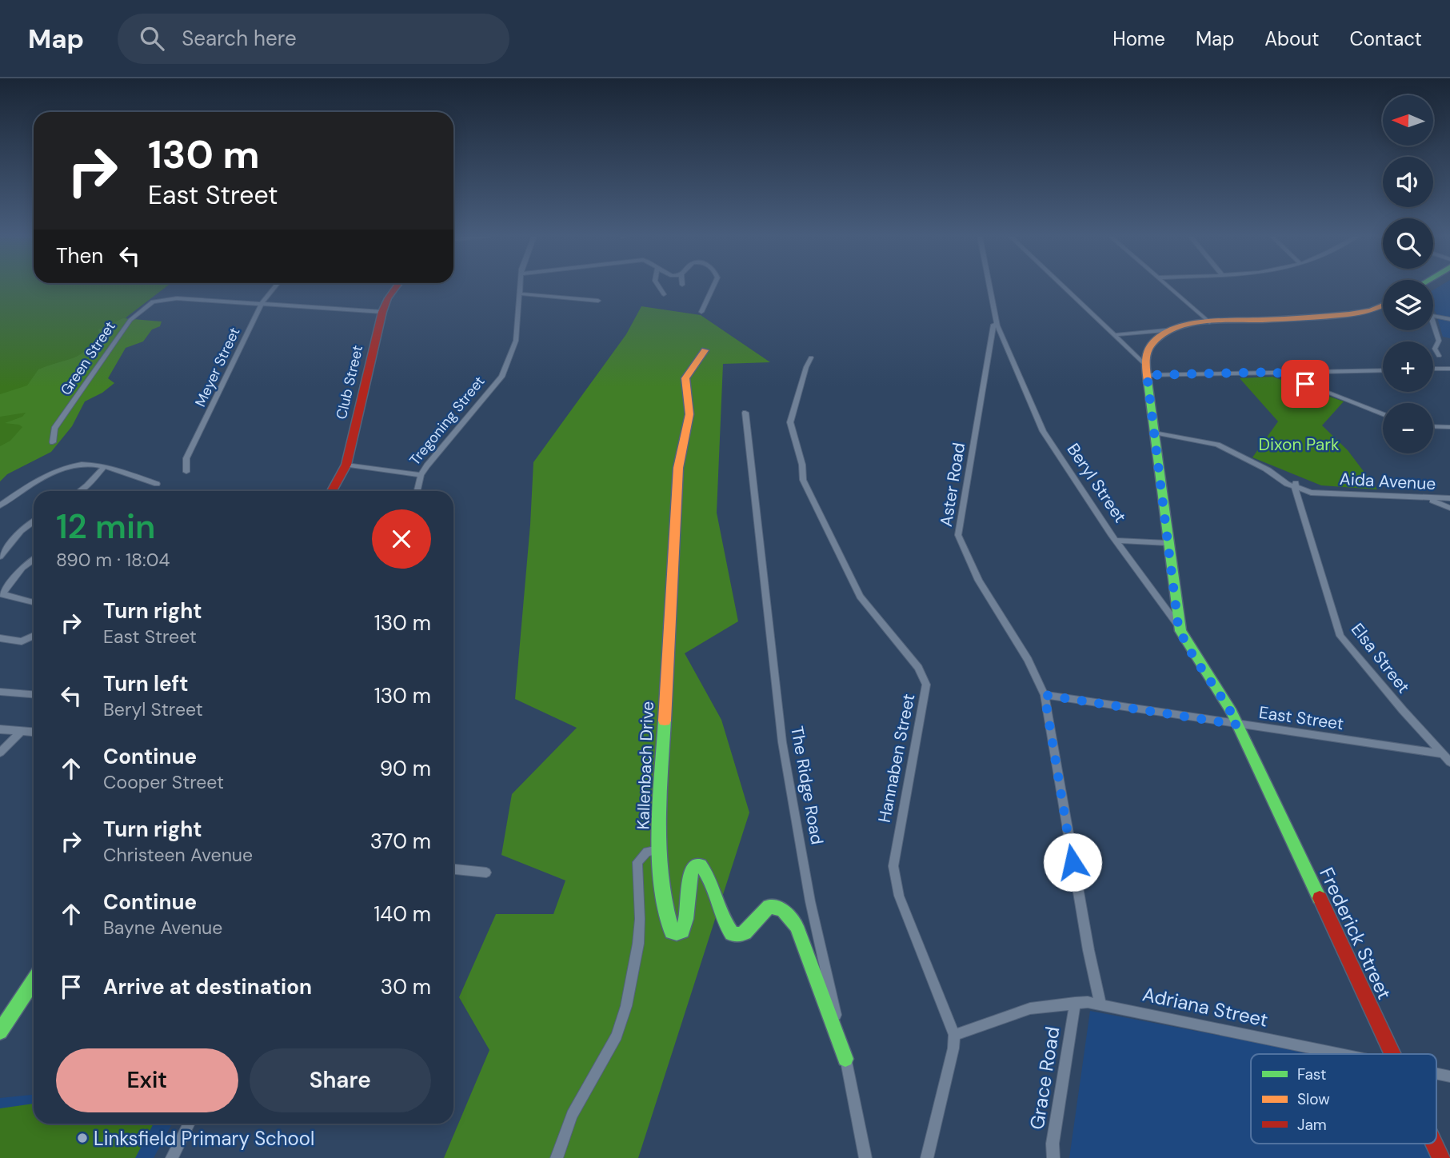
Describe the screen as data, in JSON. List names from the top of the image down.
{
  "streets": {
    "main road": [
      "Club Street",
      "Beryl Street",
      "Kallenbach Drive",
      "Frederick Street"
    ],
    "street": [
      "Green Street",
      "Meyer Street",
      "Tregoning Street",
      "Aida Avenue",
      "Aster Road",
      "Elsa Street",
      "East Street",
      "Hannaben Street",
      "The Ridge Road",
      "Adriana Street",
      "Grace Road"
    ]
  },
  "crossings": [
    ["Green Street", "Meyer Street"],
    ["Aida Avenue", "Elsa Street"],
    ["Beryl Street", "Aster Road"],
    ["Beryl Street", "East Street"],
    ["Beryl Street", "Frederick Street"],
    ["Aster Road", "East Street"],
    ["Elsa Street", "East Street"],
    ["East Street", "Frederick Street"],
    ["Hannaben Street", "Adriana Street"],
    ["Adriana Street", "Grace Road"]
  ],
  "parks": ["Dixon Park"],
  "places": ["Linksfield Primary School"],
  "legend": ["Fast", "Slow", "Jam"],
  "north": "left",
  "page": {
    "header": "Map",
    "search": "Search here",
    "nav": [
      "Home",
      "Map",
      "About",
      "Contact"
    ],
    "map_buttons": ["+", "−"],
    "turn": ["130 m", "East Street"],
    "then": "Then",
    "heading": ["12 min", "890 m · 18:04"],
    "list": [
      {
        "name": "Turn right",
        "note": "East Street",
        "value": "130 m"
      },
      {
        "name": "Turn left",
        "note": "Beryl Street",
        "value": "130 m"
      },
      {
        "name": "Continue",
        "note": "Cooper Street",
        "value": "90 m"
      },
      {
        "name": "Turn right",
        "note": "Christeen Avenue",
        "value": "370 m"
      },
      {
        "name": "Continue",
        "note": "Bayne Avenue",
        "value": "140 m"
      },
      {
        "name": "Arrive at destination",
        "value": "30 m"
      }
    ],
    "buttons": ["Exit", "Share"]
  }
}
